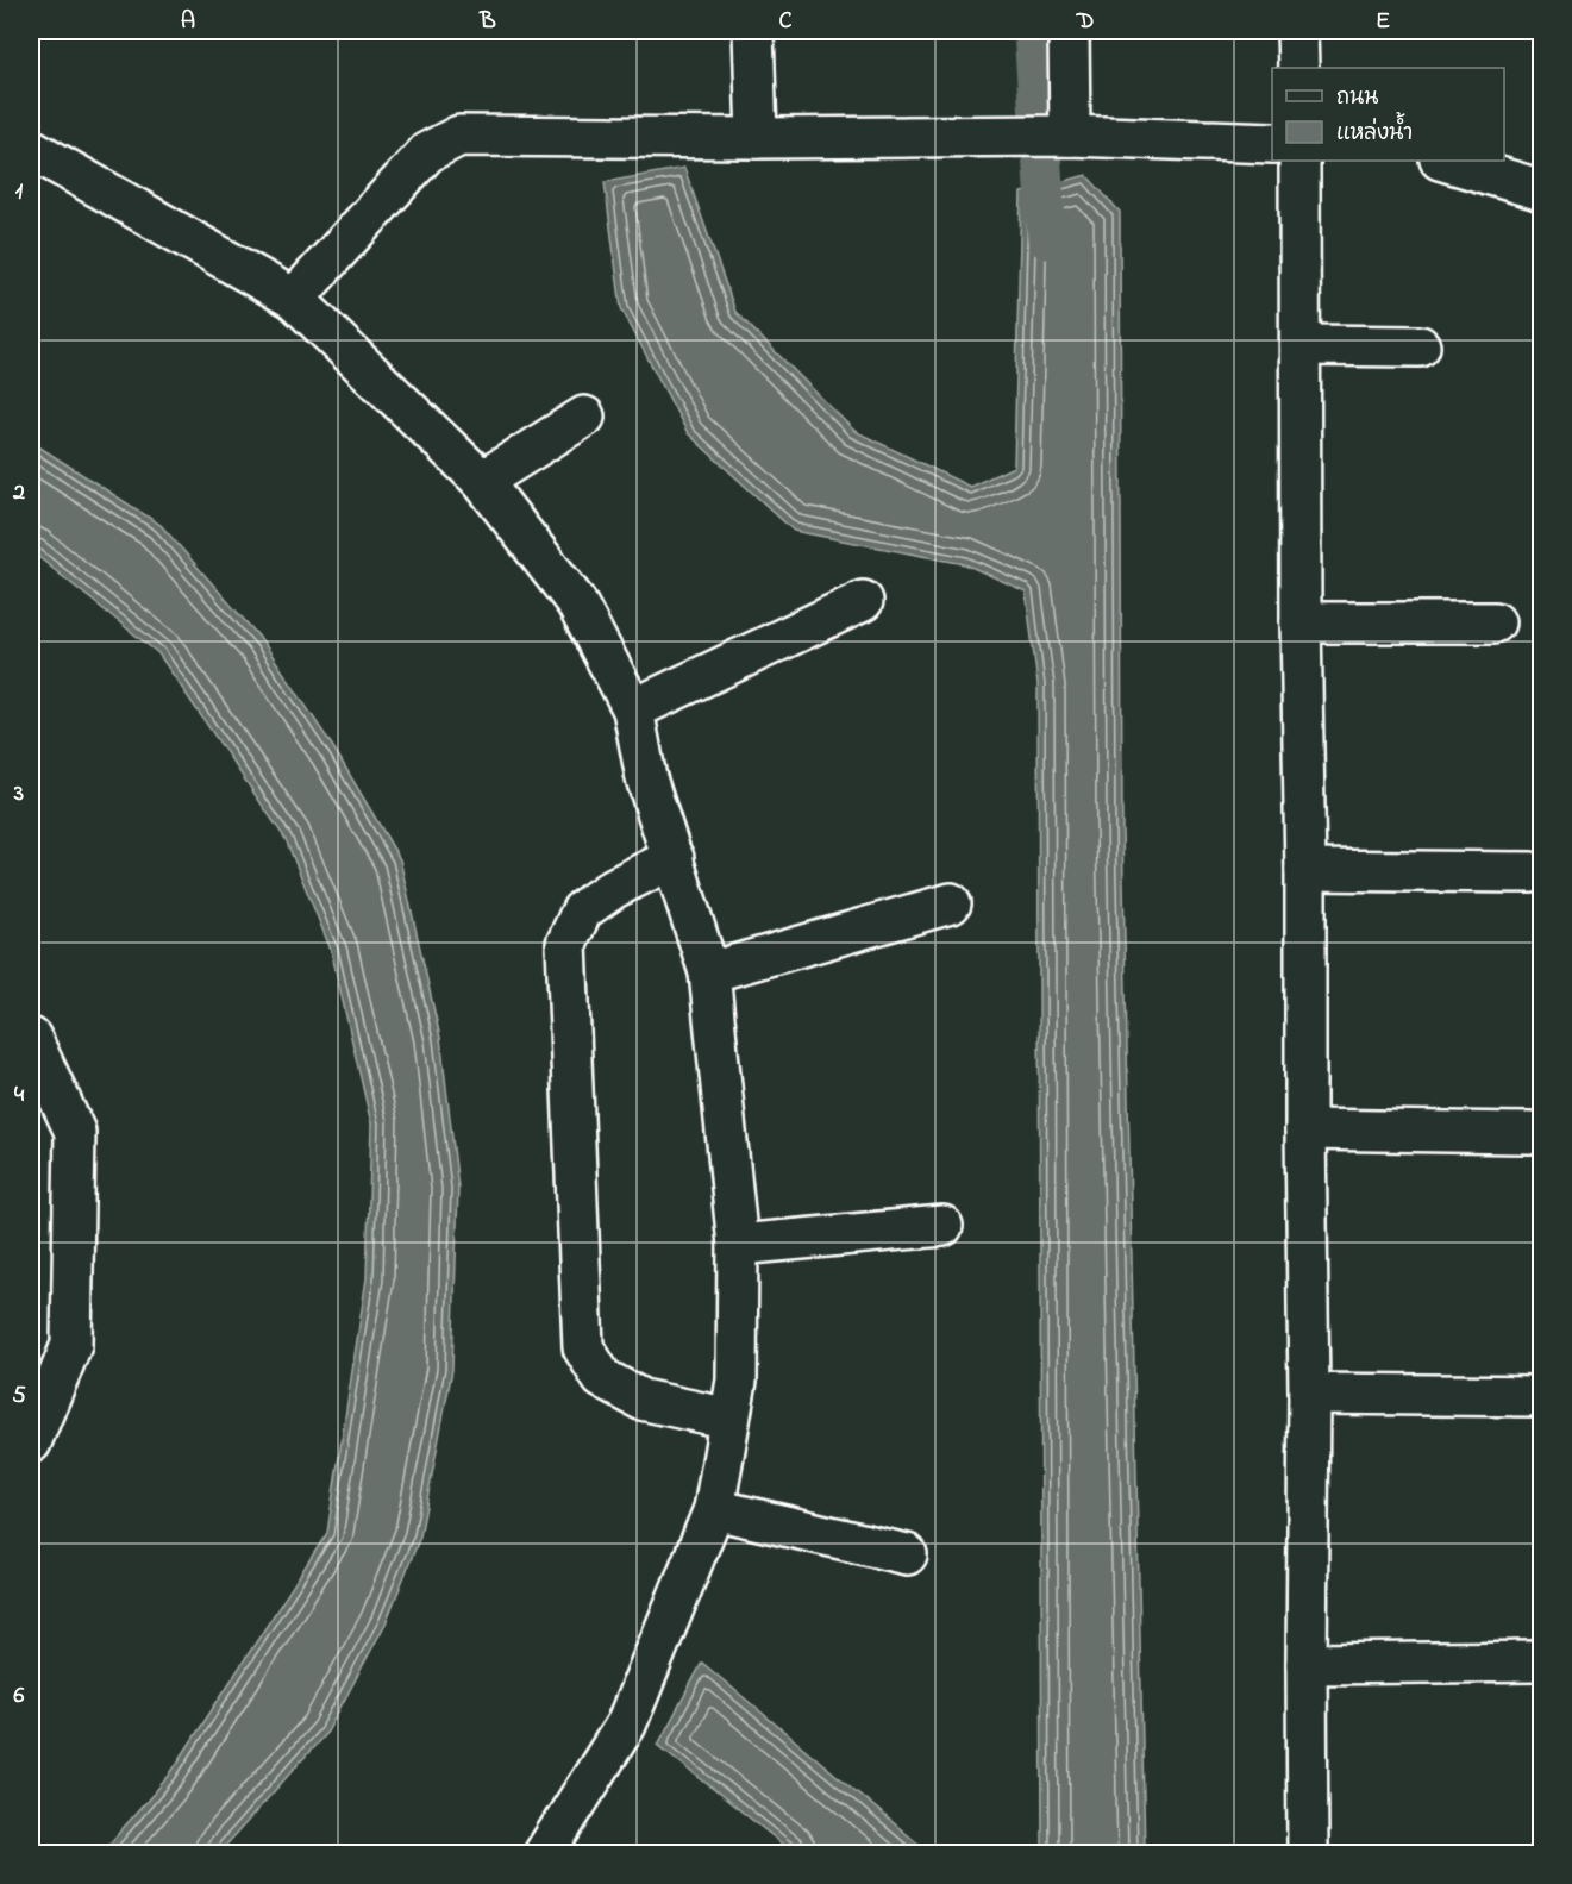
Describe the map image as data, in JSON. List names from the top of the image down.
{
  "legend": ["ถนน", "แหล่งน้ำ"],
  "grid": {
    "columns": [
      "A",
      "B",
      "C",
      "D",
      "E"
    ],
    "rows": [
      "1",
      "2",
      "3",
      "4",
      "5",
      "6"
    ]
  }
}
